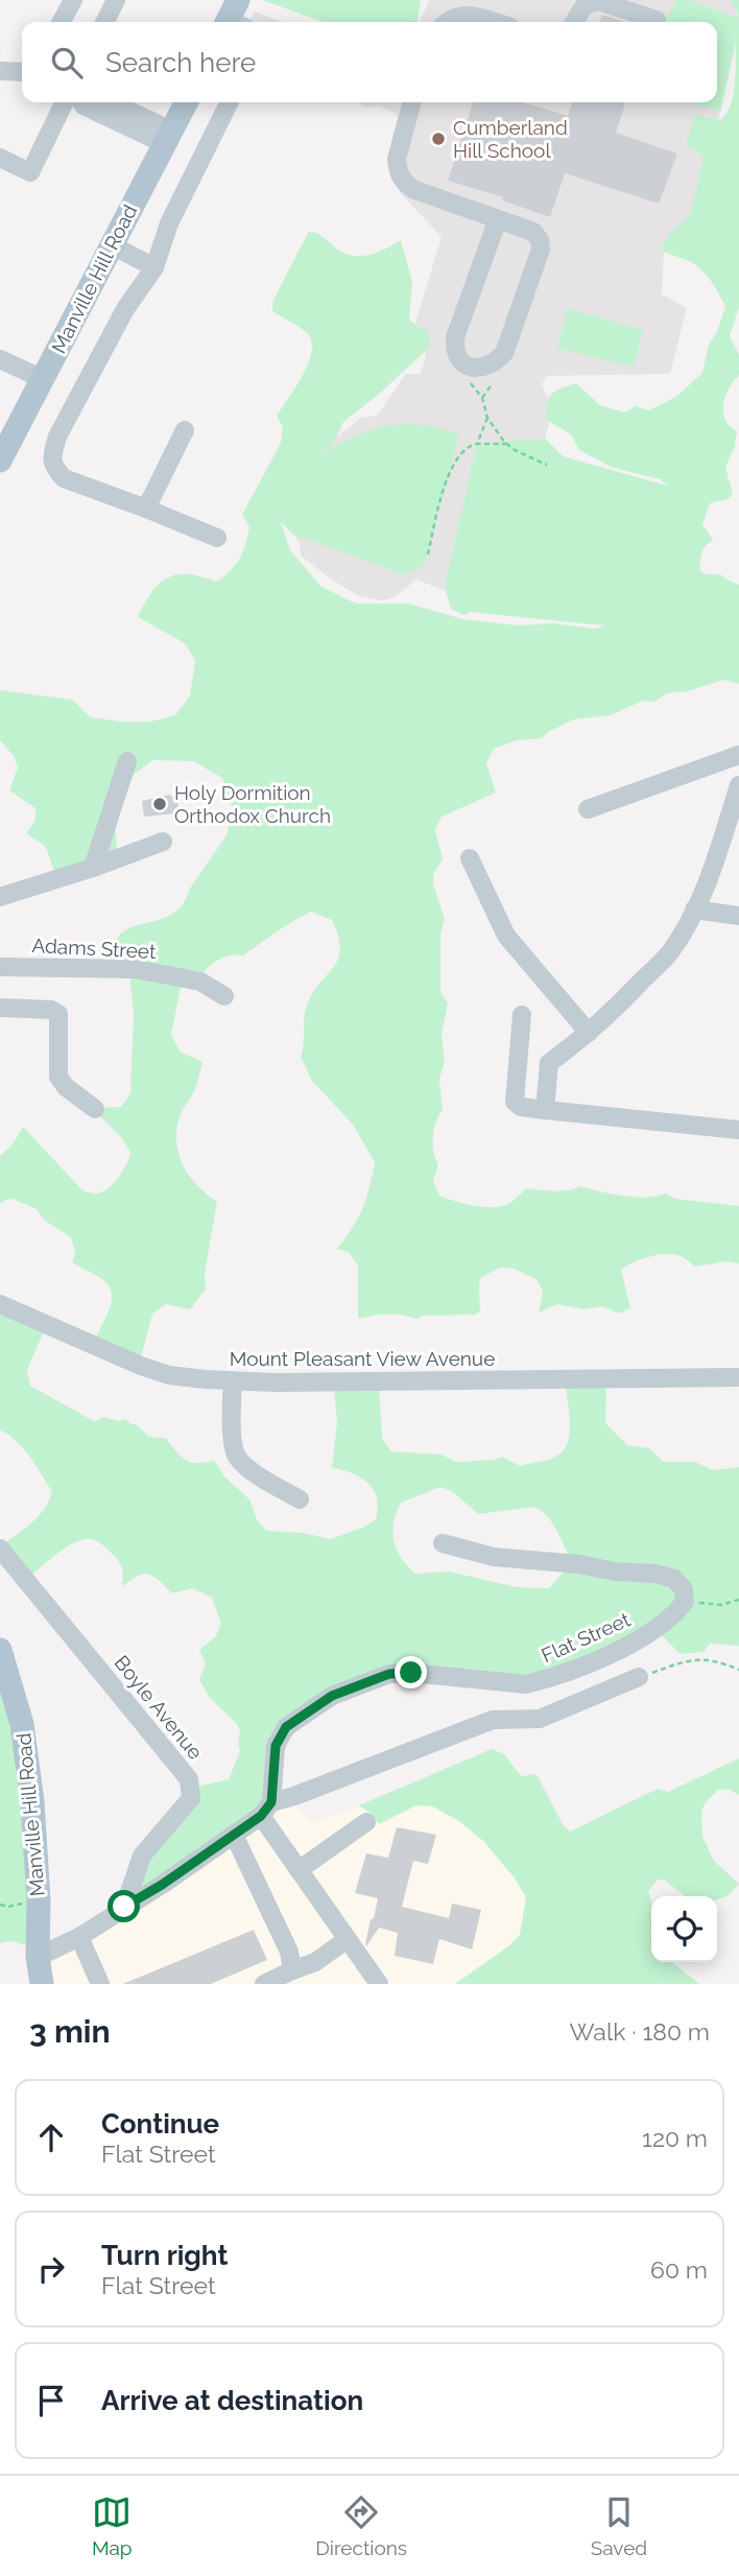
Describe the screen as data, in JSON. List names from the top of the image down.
{
  "streets": {
    "main road": ["Manville Hill Road"],
    "street": [
      "Adams Street",
      "Mount Pleasant View Avenue",
      "Flat Street",
      "Boyle Avenue"
    ]
  },
  "places": ["Cumberland Hill School", "Holy Dormition Orthodox Church"],
  "page": {
    "search": "Search here",
    "heading": ["3 min", "Walk · 180 m"],
    "list": [
      ["Continue", "Flat Street", "120 m"],
      ["Turn right", "Flat Street", "60 m"],
      "Arrive at destination"
    ],
    "nav": ["Map", "Directions", "Saved"]
  }
}
